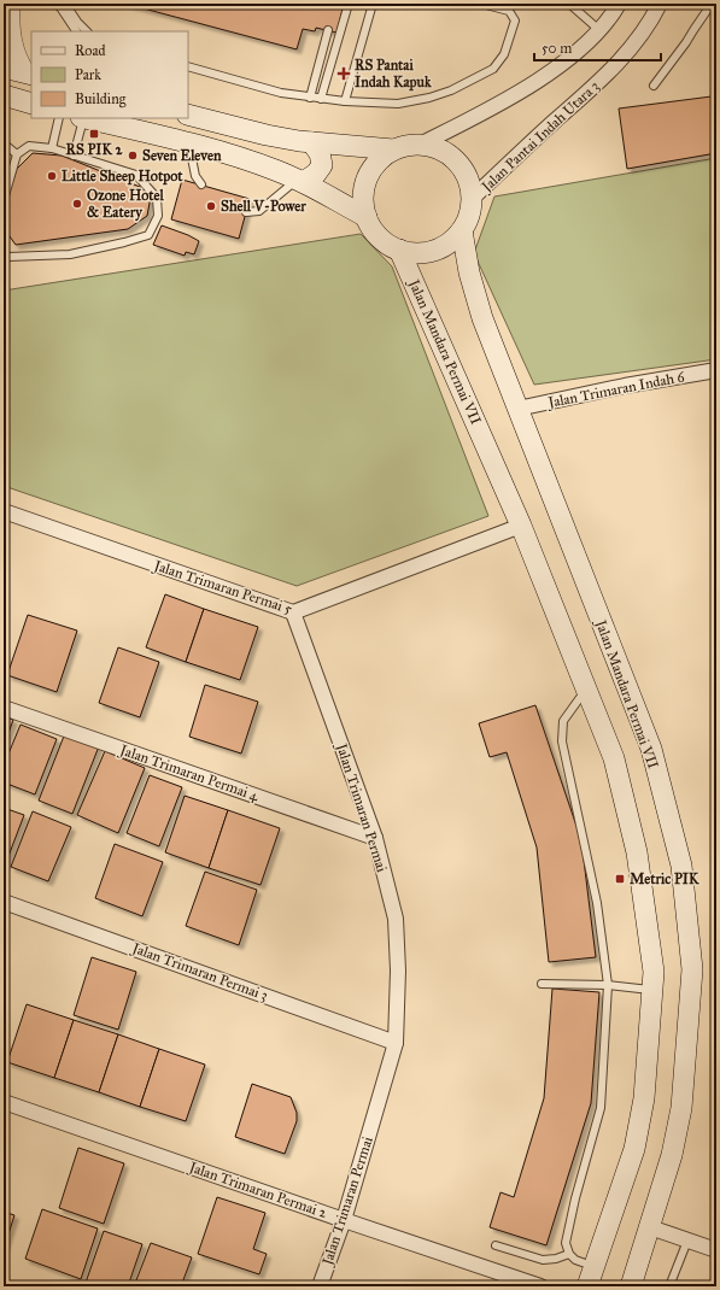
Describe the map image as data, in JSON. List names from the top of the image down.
{
  "streets": {
    "main road": ["Jalan Mandara Permai VII"],
    "street": [
      "Jalan Pantai Indah Utara 3",
      "Jalan Trimaran Indah 6",
      "Jalan Trimaran Permai 5",
      "Jalan Trimaran Permai 4",
      "Jalan Trimaran Permai",
      "Jalan Trimaran Permai 3",
      "Jalan Trimaran Permai 2"
    ]
  },
  "crossings": [
    ["Jalan Pantai Indah Utara 3", "Jalan Mandara Permai VII"],
    ["Jalan Mandara Permai VII", "Jalan Trimaran Indah 6"],
    ["Jalan Mandara Permai VII", "Jalan Trimaran Permai 5"],
    ["Jalan Trimaran Permai 5", "Jalan Trimaran Permai"],
    ["Jalan Trimaran Permai 4", "Jalan Trimaran Permai"],
    ["Jalan Trimaran Permai", "Jalan Trimaran Permai 3"],
    ["Jalan Trimaran Permai", "Jalan Trimaran Permai 2"]
  ],
  "places": {
    "health": ["RS Pantai Indah Kapuk"],
    "transit": ["RS PIK 2", "Metric PIK"],
    "other": [
      "Seven Eleven",
      "Little Sheep Hotpot",
      "Ozone Hotel & Eatery",
      "Shell V-Power"
    ]
  },
  "legend": ["Road", "Park", "Building"],
  "scale_bar": "50 m"
}
